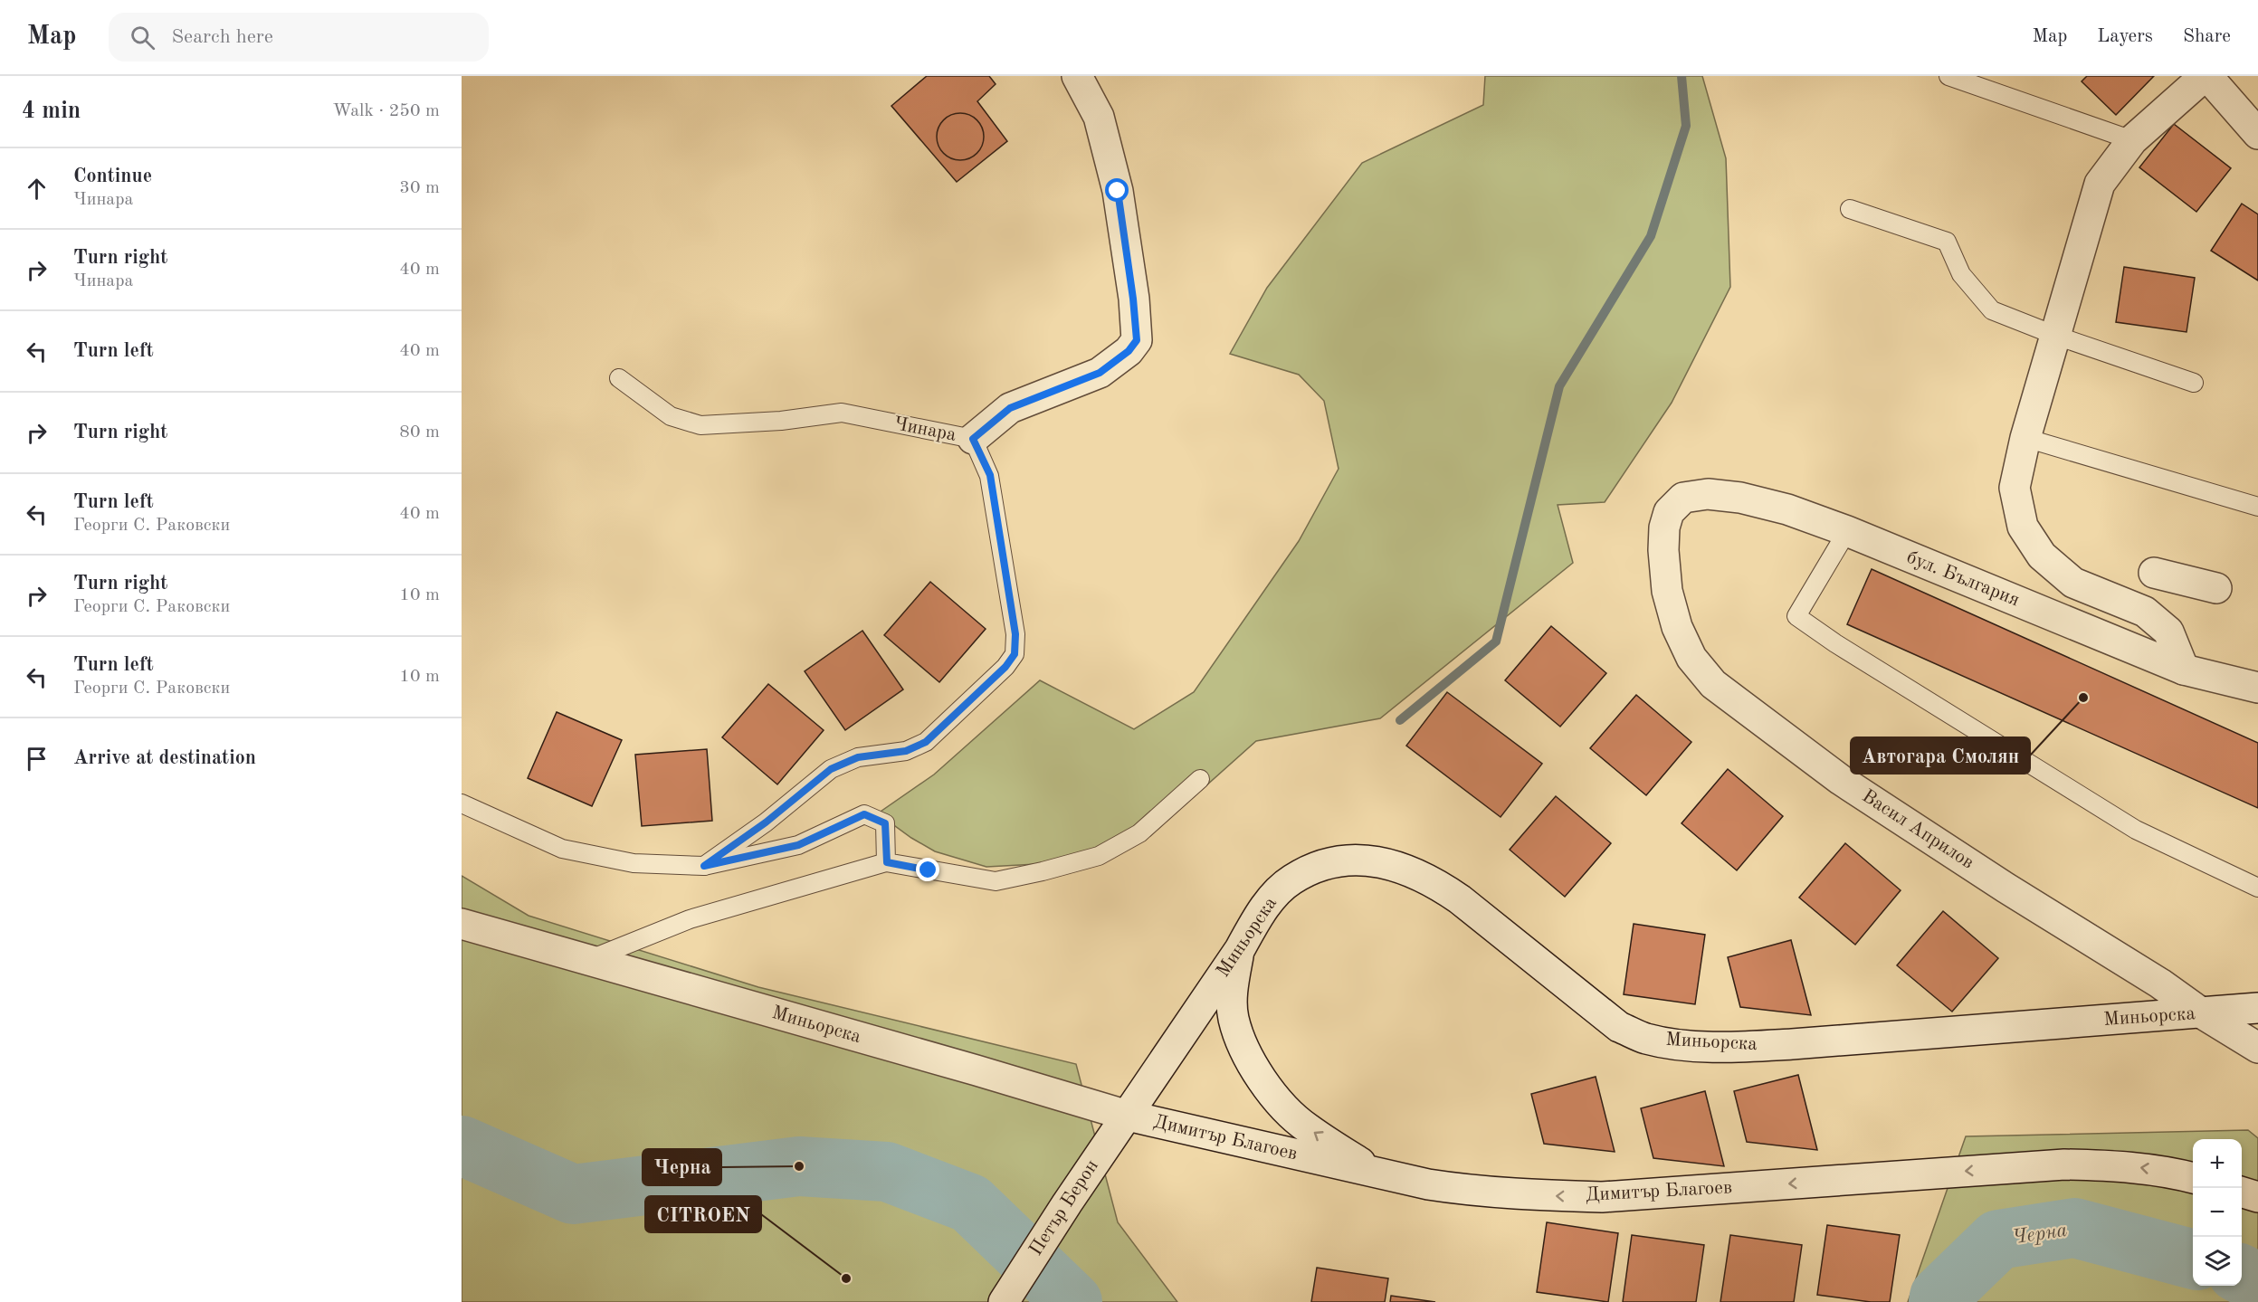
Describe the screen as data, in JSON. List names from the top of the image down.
{
  "streets": {
    "street": [
      "Чинара",
      "бул. България",
      "Васил Априлов",
      "Миньорска",
      "Димитър Благоев",
      "Петър Берон"
    ]
  },
  "crossings": [
    ["бул. България", "Васил Априлов"],
    ["Васил Априлов", "Миньорска"],
    ["Миньорска", "Димитър Благоев"],
    ["Миньорска", "Петър Берон"],
    ["Димитър Благоев", "Петър Берон"]
  ],
  "one_way": ["Димитър Благоев"],
  "water": ["Черна"],
  "places": ["Автогара Смолян", "Черна", "CITROEN"],
  "page": {
    "header": "Map",
    "search": "Search here",
    "nav": ["Map", "Layers", "Share"],
    "heading": ["4 min", "Walk · 250 m"],
    "list": [
      ["Continue", "Чинара", "30 m"],
      ["Turn right", "Чинара", "40 m"],
      ["Turn left", "40 m"],
      ["Turn right", "80 m"],
      ["Turn left", "Георги С. Раковски", "40 m"],
      ["Turn right", "Георги С. Раковски", "10 m"],
      ["Turn left", "Георги С. Раковски", "10 m"],
      "Arrive at destination"
    ],
    "map_buttons": ["+", "−"]
  }
}
